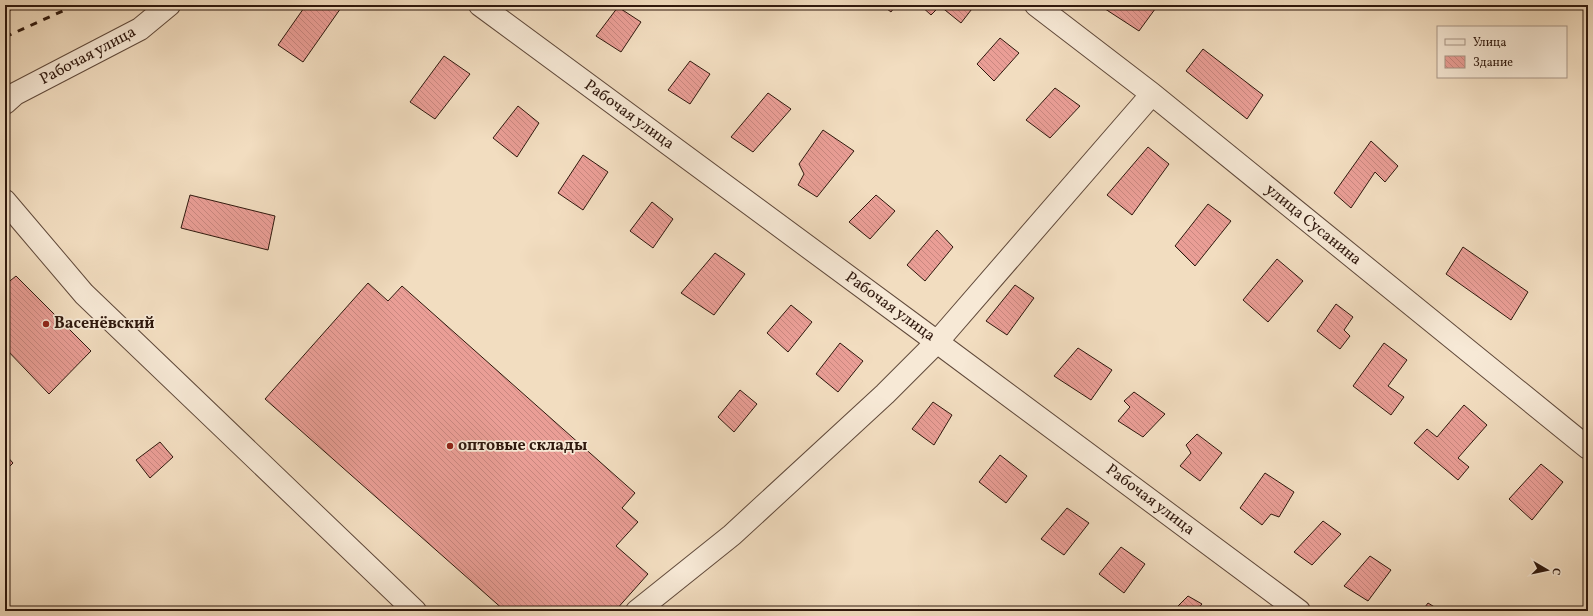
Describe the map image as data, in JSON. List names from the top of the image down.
{
  "streets": {
    "street": ["Рабочая улица", "улица Сусанина"]
  },
  "places": ["Васенёвский", "оптовые склады"],
  "legend": ["Улица", "Здание"],
  "north": "right"
}
